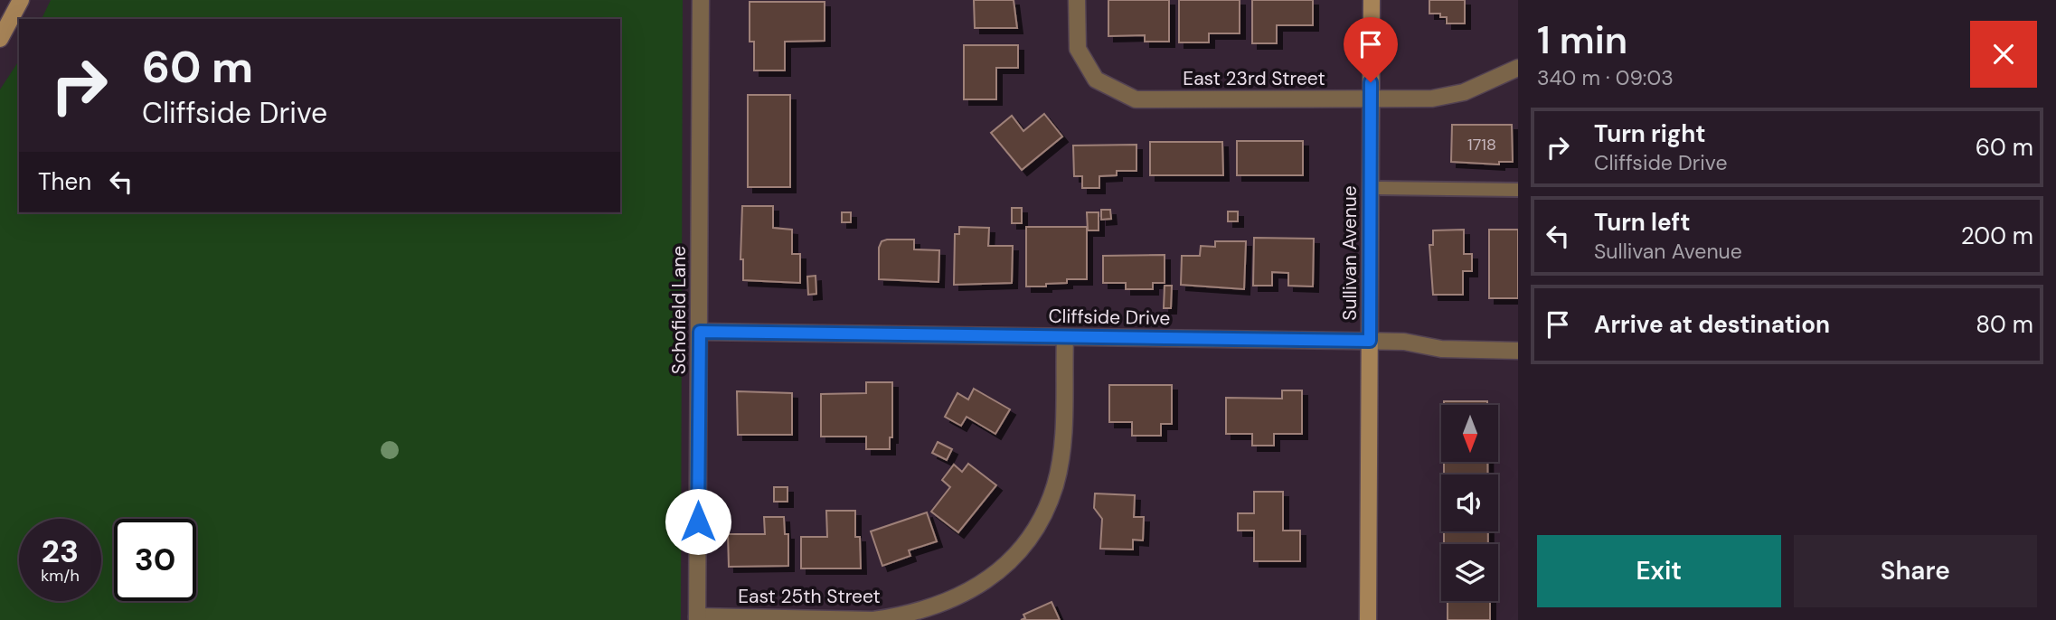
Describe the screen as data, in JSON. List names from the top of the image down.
{
  "streets": {
    "main road": ["Sullivan Avenue"],
    "street": [
      "East 23rd Street",
      "Schofield Lane",
      "Cliffside Drive",
      "East 25th Street"
    ]
  },
  "crossings": [
    ["East 23rd Street", "Sullivan Avenue"],
    ["Sullivan Avenue", "Cliffside Drive"],
    ["Schofield Lane", "Cliffside Drive"],
    ["Schofield Lane", "East 25th Street"],
    ["Cliffside Drive", "East 25th Street"]
  ],
  "house_numbers": ["1718"],
  "north": "bottom",
  "page": {
    "heading": ["1 min", "340 m · 09:03"],
    "turn": ["60 m", "Cliffside Drive"],
    "list": [
      {
        "name": "Turn right",
        "note": "Cliffside Drive",
        "value": "60 m"
      },
      {
        "name": "Turn left",
        "note": "Sullivan Avenue",
        "value": "200 m"
      },
      {
        "name": "Arrive at destination",
        "value": "80 m"
      }
    ],
    "then": "Then",
    "speed": "23 km/h",
    "limit": "30",
    "buttons": ["Exit", "Share"]
  }
}
